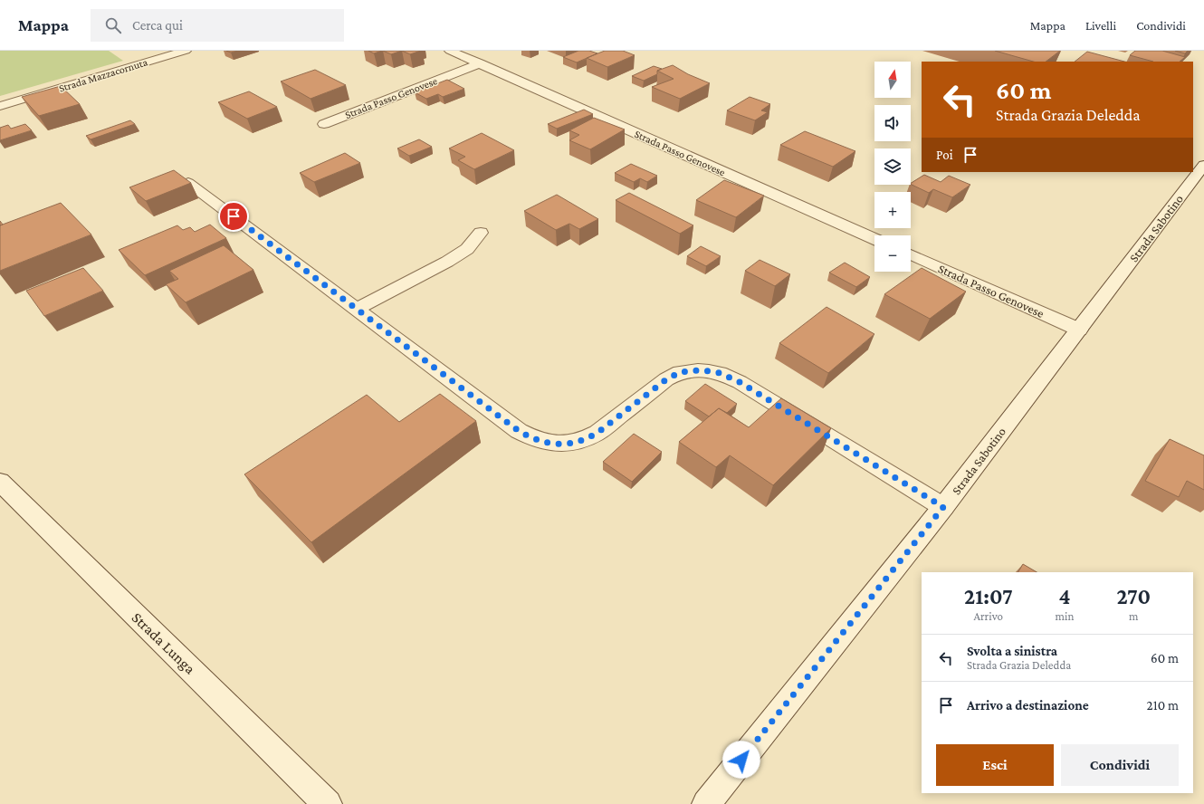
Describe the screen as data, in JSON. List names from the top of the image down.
{
  "streets": {
    "street": [
      "Strada Mazzacornuta",
      "Strada Passo Genovese",
      "Strada Sabotino",
      "Strada Lunga"
    ]
  },
  "crossings": [
    ["Strada Passo Genovese", "Strada Sabotino"]
  ],
  "north": "top",
  "page": {
    "header": "Mappa",
    "search": "Cerca qui",
    "nav": ["Mappa", "Livelli", "Condividi"],
    "map_buttons": ["+", "−"],
    "turn": ["60 m", "Strada Grazia Deledda"],
    "then": "Poi",
    "eta": [
      "21:07",
      "Arrivo",
      "4",
      "min",
      "270",
      "m"
    ],
    "list": [
      {
        "name": "Svolta a sinistra",
        "note": "Strada Grazia Deledda",
        "value": "60 m"
      },
      {
        "name": "Arrivo a destinazione",
        "value": "210 m"
      }
    ],
    "buttons": ["Esci", "Condividi"]
  }
}
